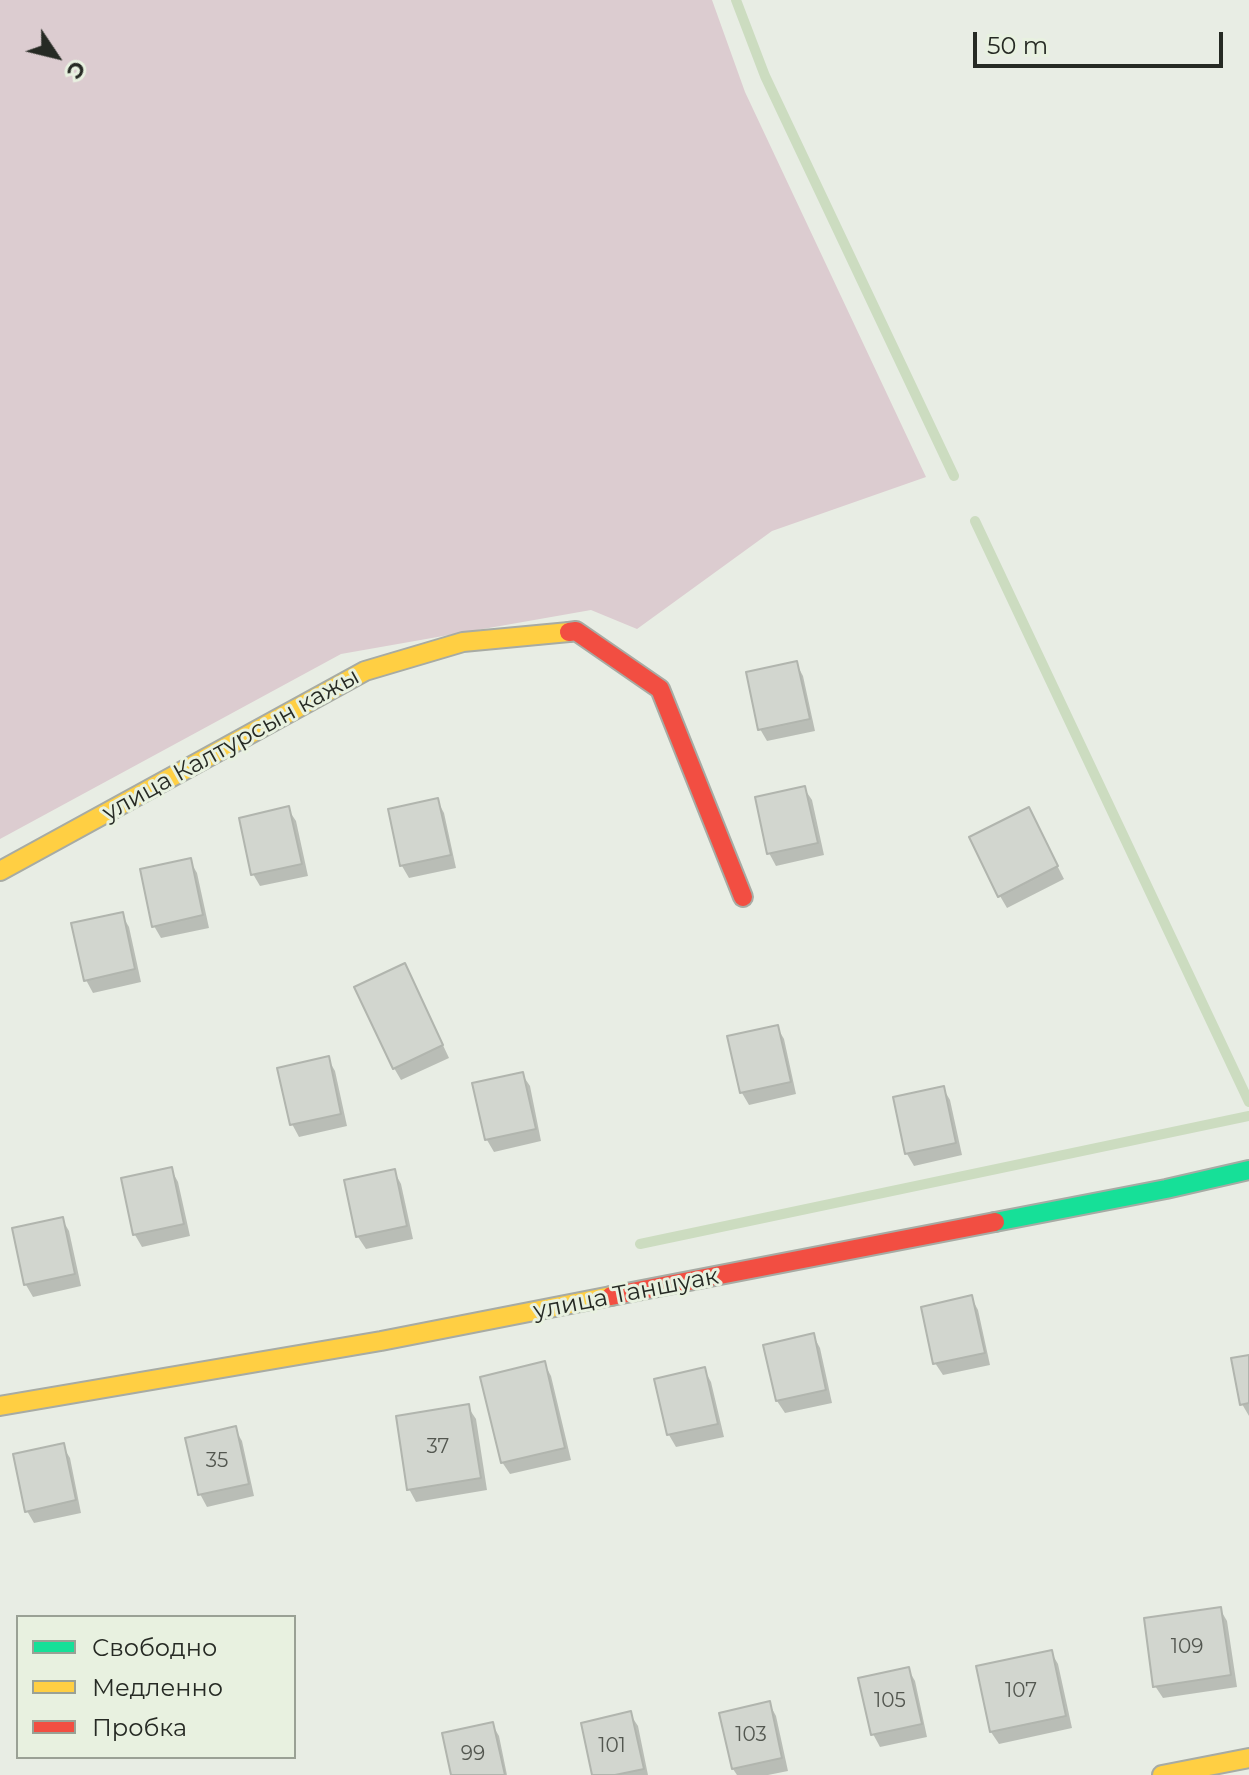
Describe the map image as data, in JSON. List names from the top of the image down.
{
  "streets": {
    "street": ["улица Калтурсын кажы", "улица Таншуак"]
  },
  "house_numbers": [
    "37",
    "35",
    "109",
    "107",
    "105",
    "103",
    "101",
    "99"
  ],
  "legend": ["Свободно", "Медленно", "Пробка"],
  "scale_bar": "50 m",
  "north": "bottom right"
}
